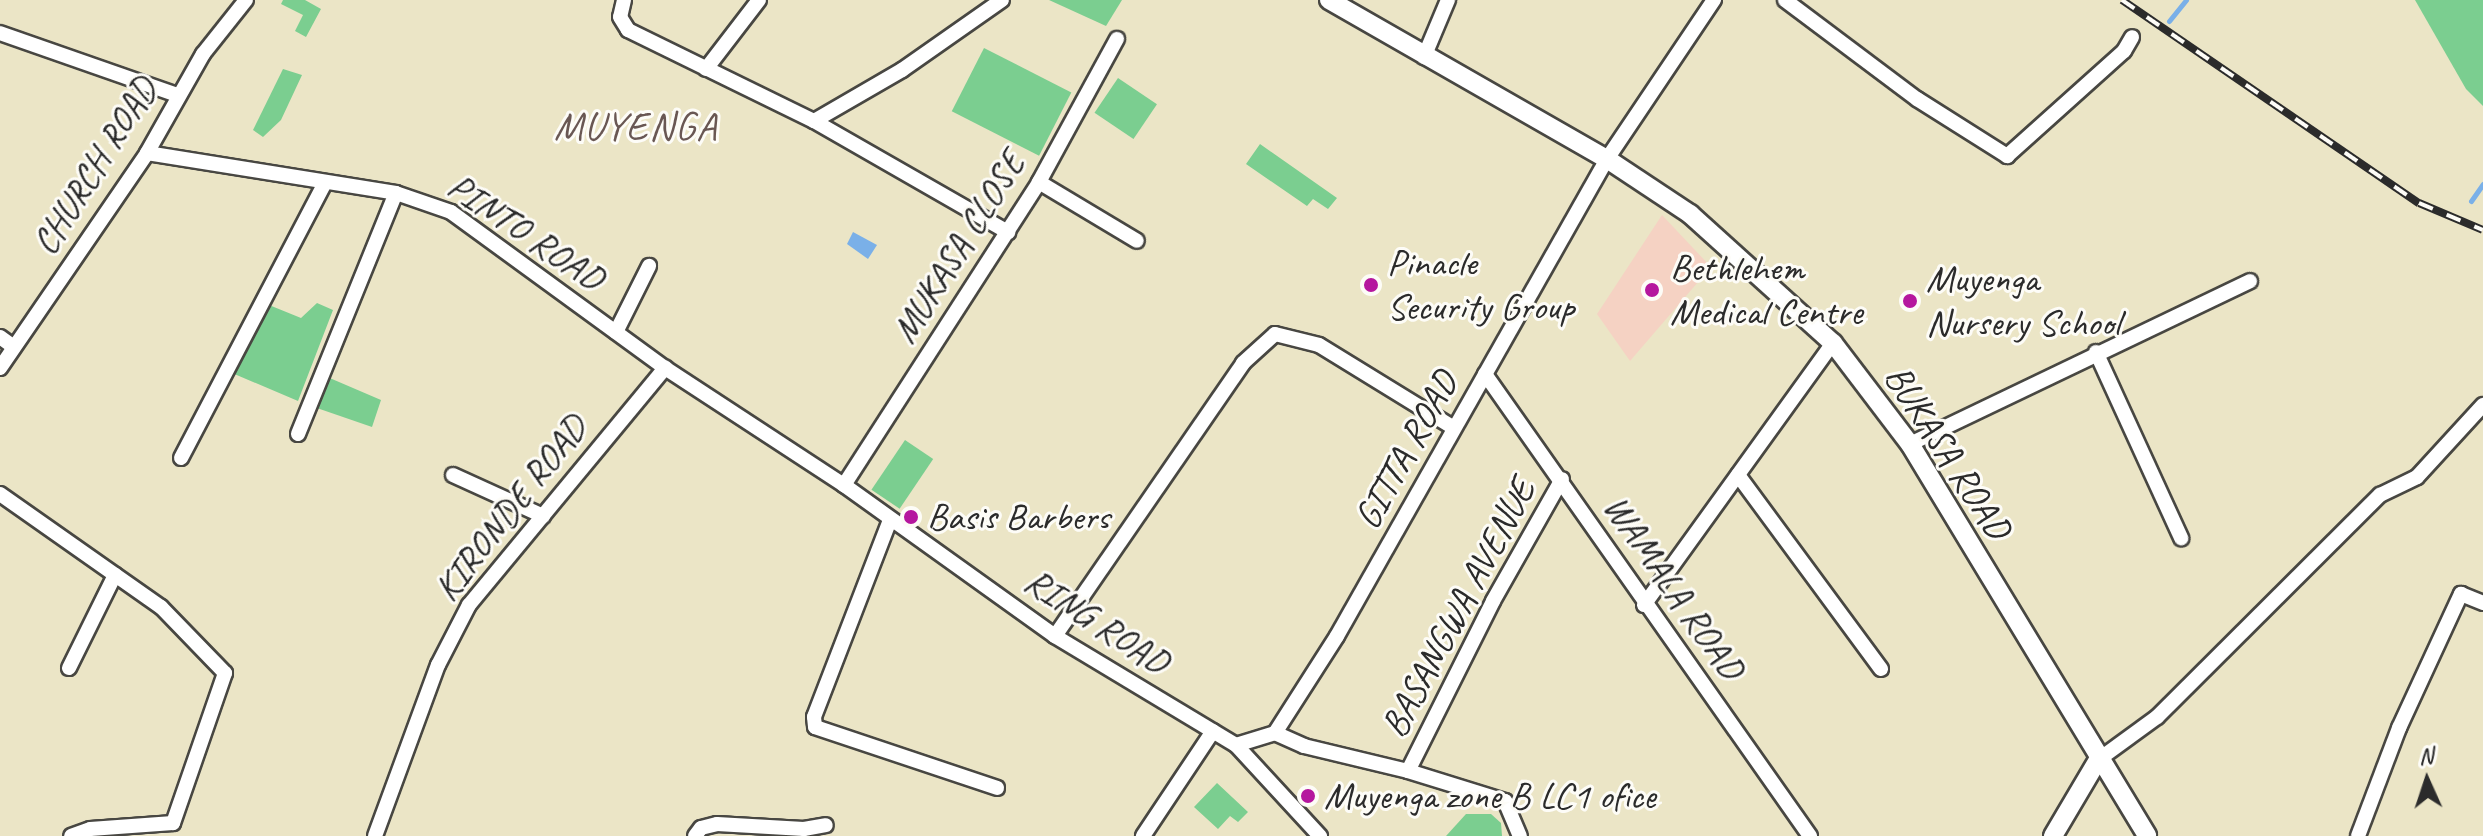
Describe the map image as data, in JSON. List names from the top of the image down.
{
  "streets": {
    "street": [
      "CHURCH ROAD",
      "PINTO ROAD",
      "MUKASA CLOSE",
      "GITTA ROAD",
      "BUKASA ROAD",
      "KIRONDE ROAD",
      "WAMALA ROAD",
      "BASANGWA AVENUE",
      "RING ROAD"
    ]
  },
  "crossings": [
    ["CHURCH ROAD", "PINTO ROAD"],
    ["PINTO ROAD", "KIRONDE ROAD"],
    ["PINTO ROAD", "RING ROAD"],
    ["MUKASA CLOSE", "RING ROAD"],
    ["GITTA ROAD", "BUKASA ROAD"],
    ["GITTA ROAD", "WAMALA ROAD"],
    ["GITTA ROAD", "BASANGWA AVENUE"],
    ["KIRONDE ROAD", "RING ROAD"],
    ["WAMALA ROAD", "BASANGWA AVENUE"]
  ],
  "districts": ["MUYENGA"],
  "places": [
    "Pinacle Security Group",
    "Bethlehem Medical Centre",
    "Muyenga Nursery School",
    "Basis Barbers",
    "Muyenga zone B LC1 ofice"
  ],
  "north": "top"
}
